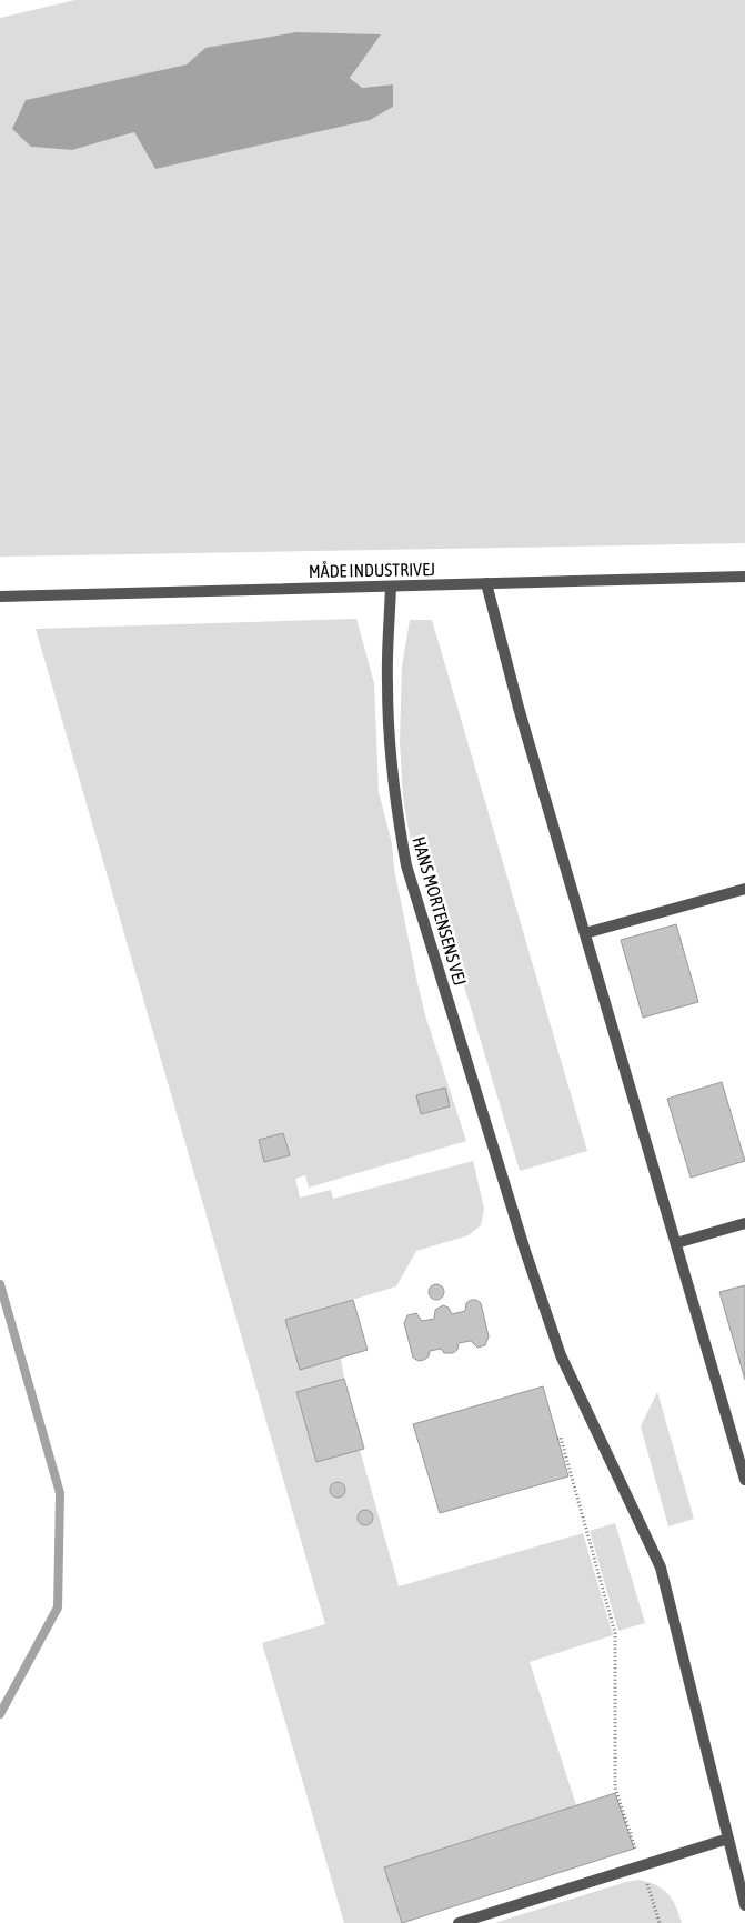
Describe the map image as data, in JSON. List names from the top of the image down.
{
  "streets": {
    "street": ["MÅDE INDUSTRIVEJ", "HANS MORTENSENS VEJ"]
  },
  "crossings": [
    ["MÅDE INDUSTRIVEJ", "HANS MORTENSENS VEJ"]
  ]
}
